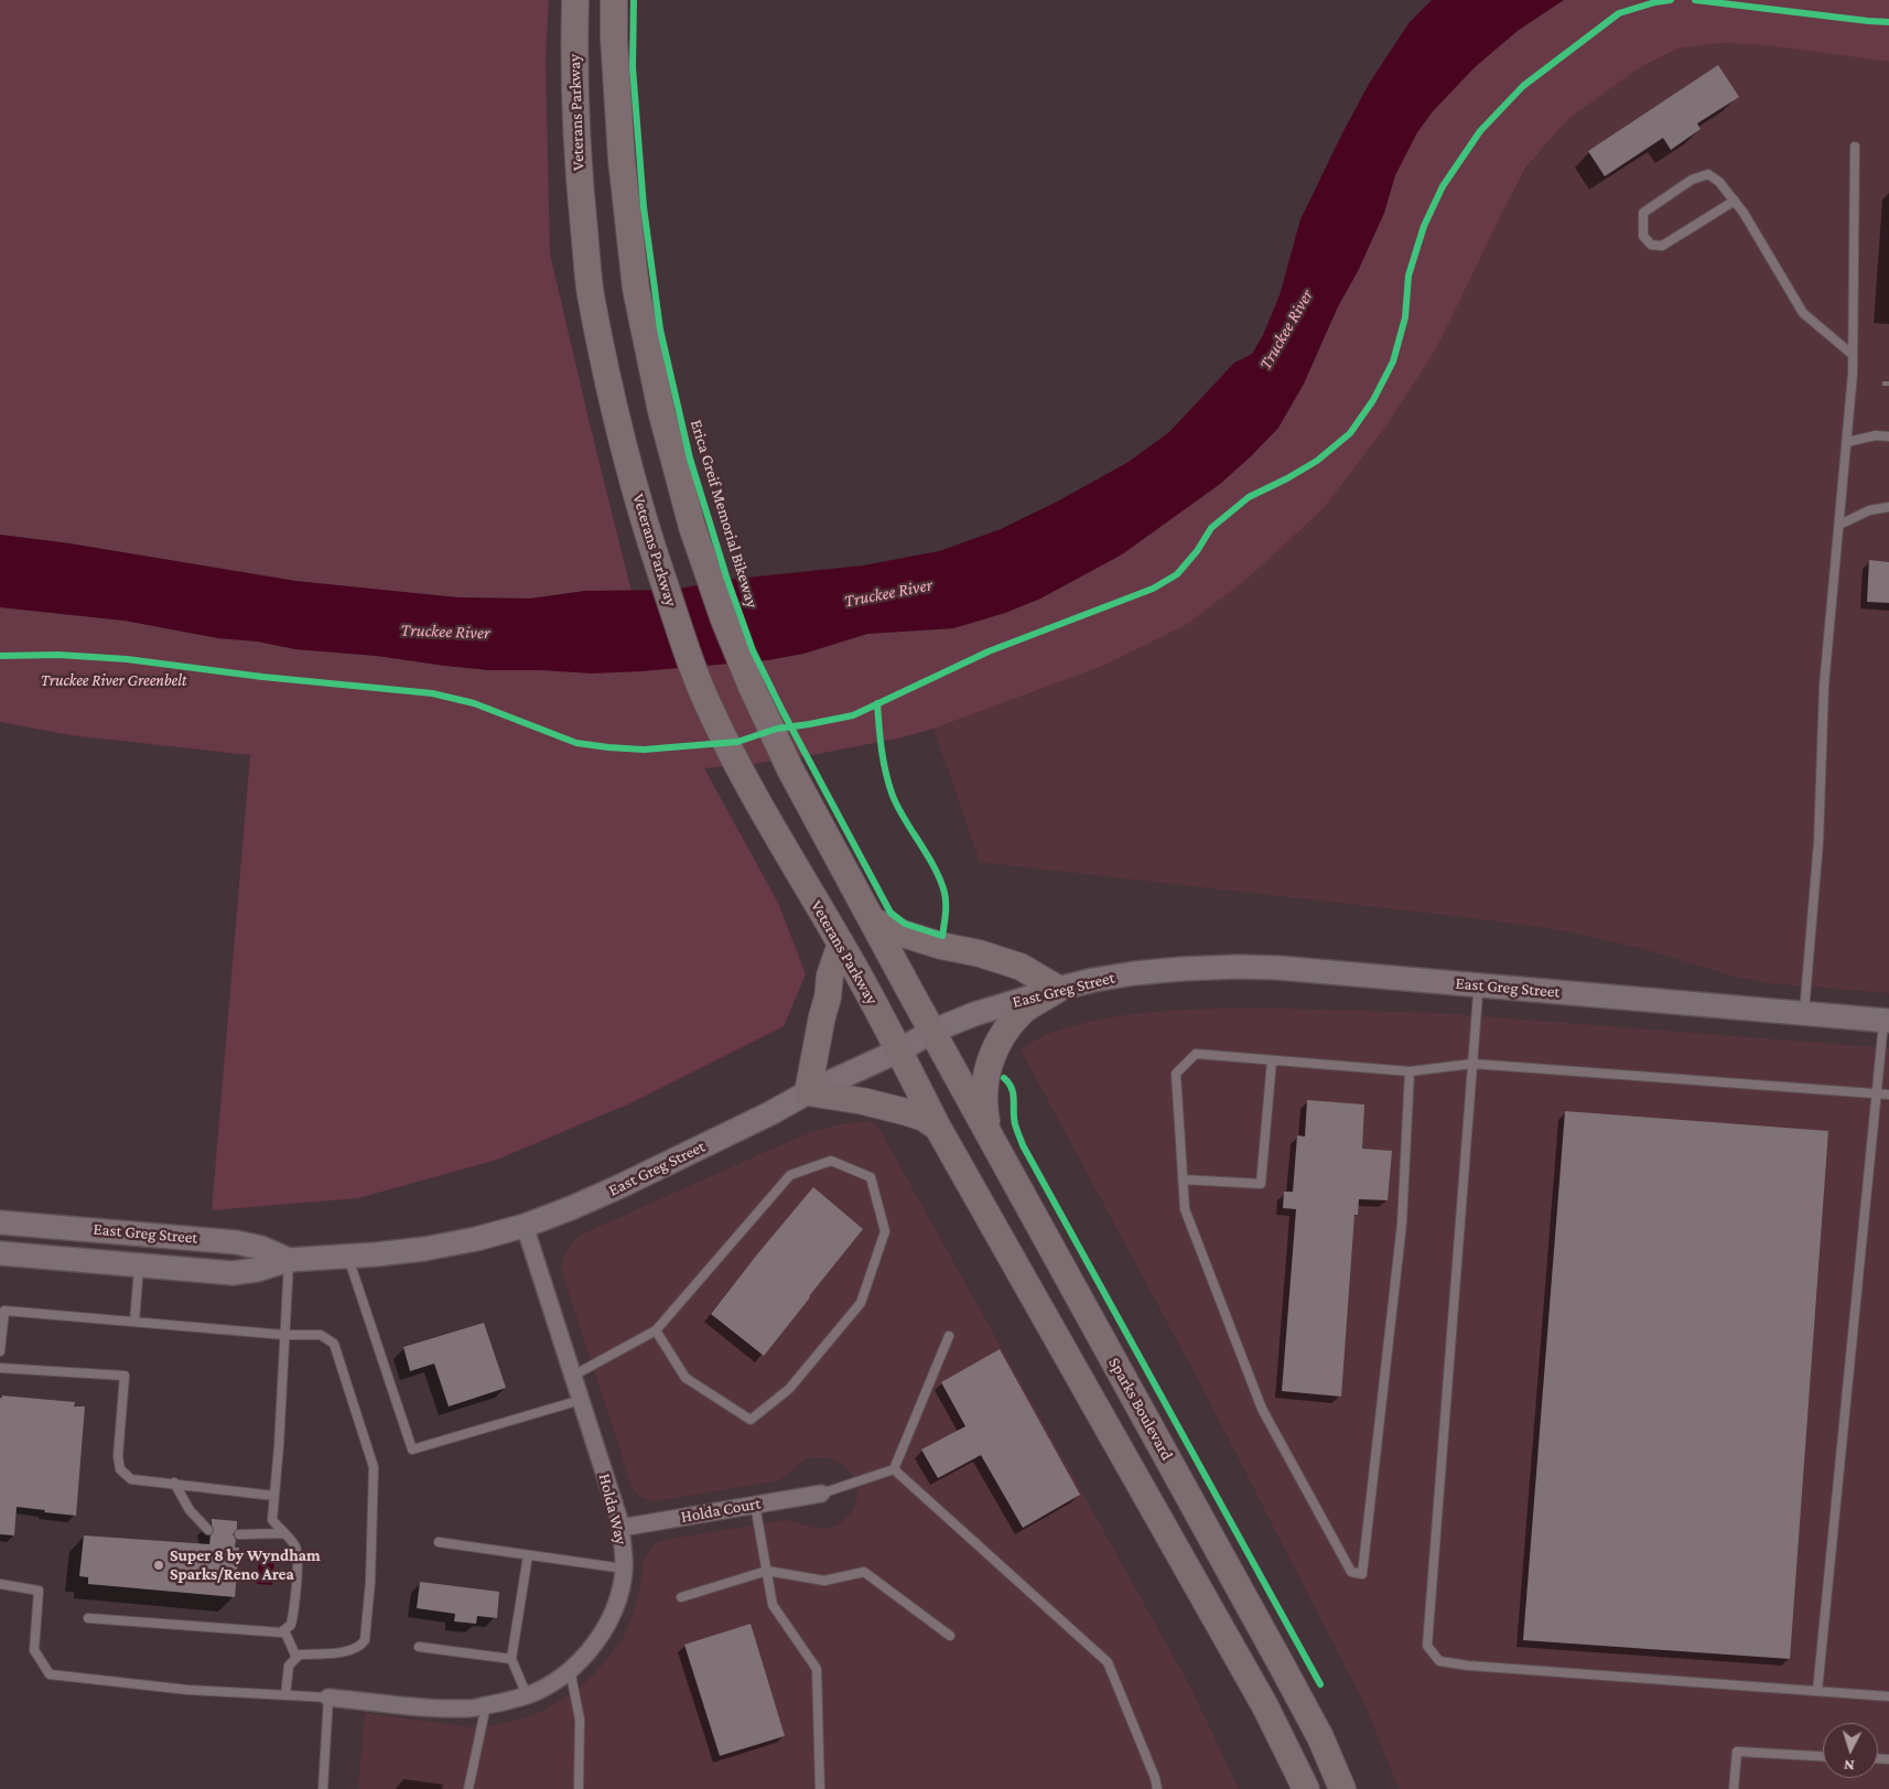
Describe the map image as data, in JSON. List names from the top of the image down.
{
  "streets": {
    "main road": ["Veterans Parkway", "East Greg Street", "Sparks Boulevard"],
    "street": ["Holda Way", "Holda Court"],
    "cycle path": ["Erica Greif Memorial Bikeway"]
  },
  "crossings": [
    ["Veterans Parkway", "East Greg Street"],
    ["East Greg Street", "Sparks Boulevard"],
    ["East Greg Street", "Holda Way"],
    ["Holda Way", "Holda Court"]
  ],
  "water": ["Truckee River"],
  "parks": ["Truckee River Greenbelt"],
  "places": ["Super 8 by Wyndham Sparks/Reno Area"],
  "north": "bottom"
}
